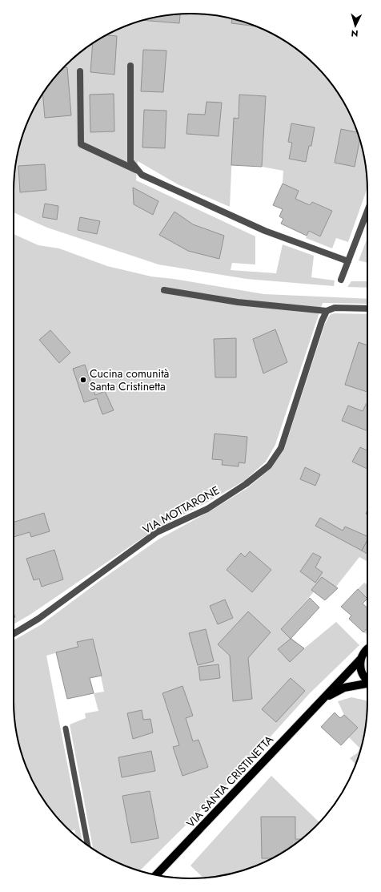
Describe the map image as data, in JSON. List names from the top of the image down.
{
  "streets": {
    "main road": ["VIA SANTA CRISTINETTA"],
    "street": ["VIA MOTTARONE"]
  },
  "places": ["Cucina comunità Santa Cristinetta"],
  "north": "bottom"
}
